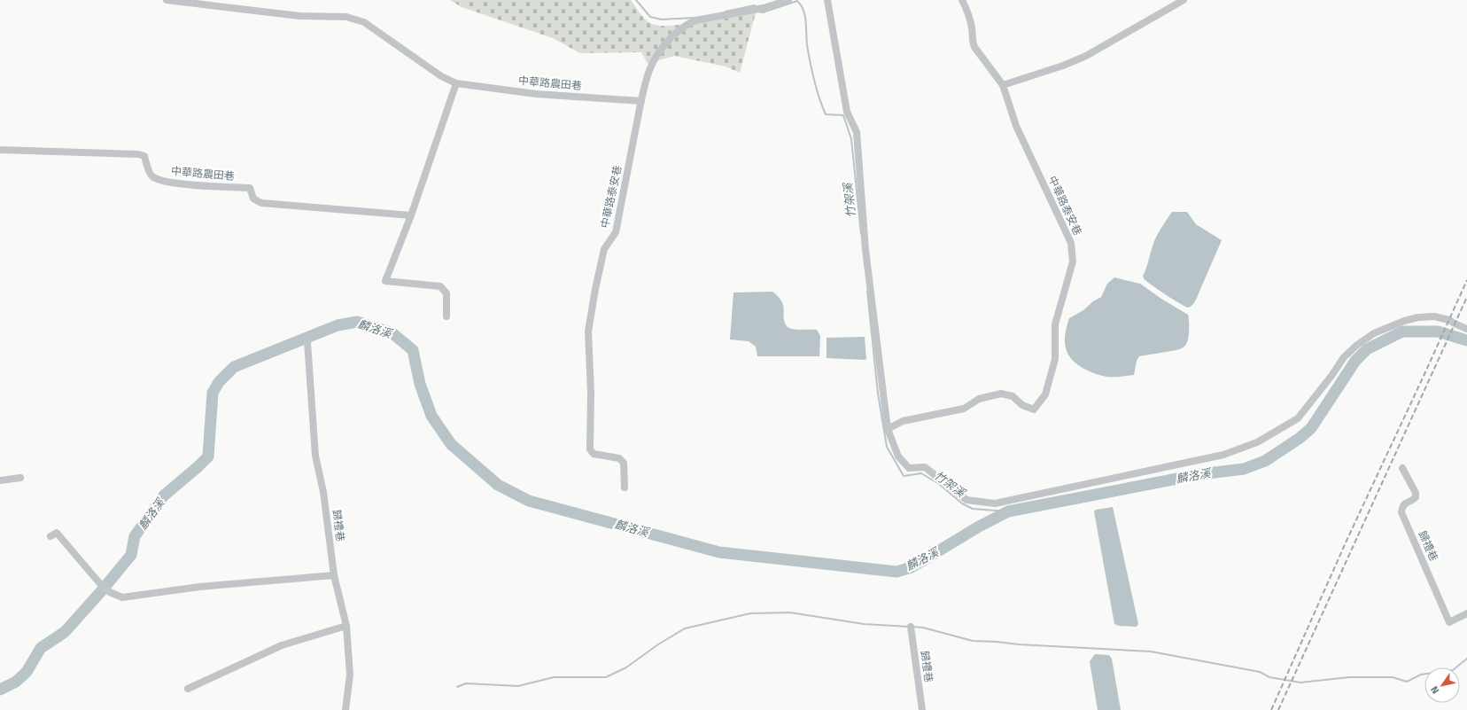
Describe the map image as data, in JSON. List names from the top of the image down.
{
  "streets": {
    "street": ["中華路農田巷", "中華路泰安巷", "歸禮巷"]
  },
  "crossings": [
    ["中華路農田巷", "中華路泰安巷"]
  ],
  "water": ["竹架溪", "麟洛溪"],
  "north": "bottom left"
}
